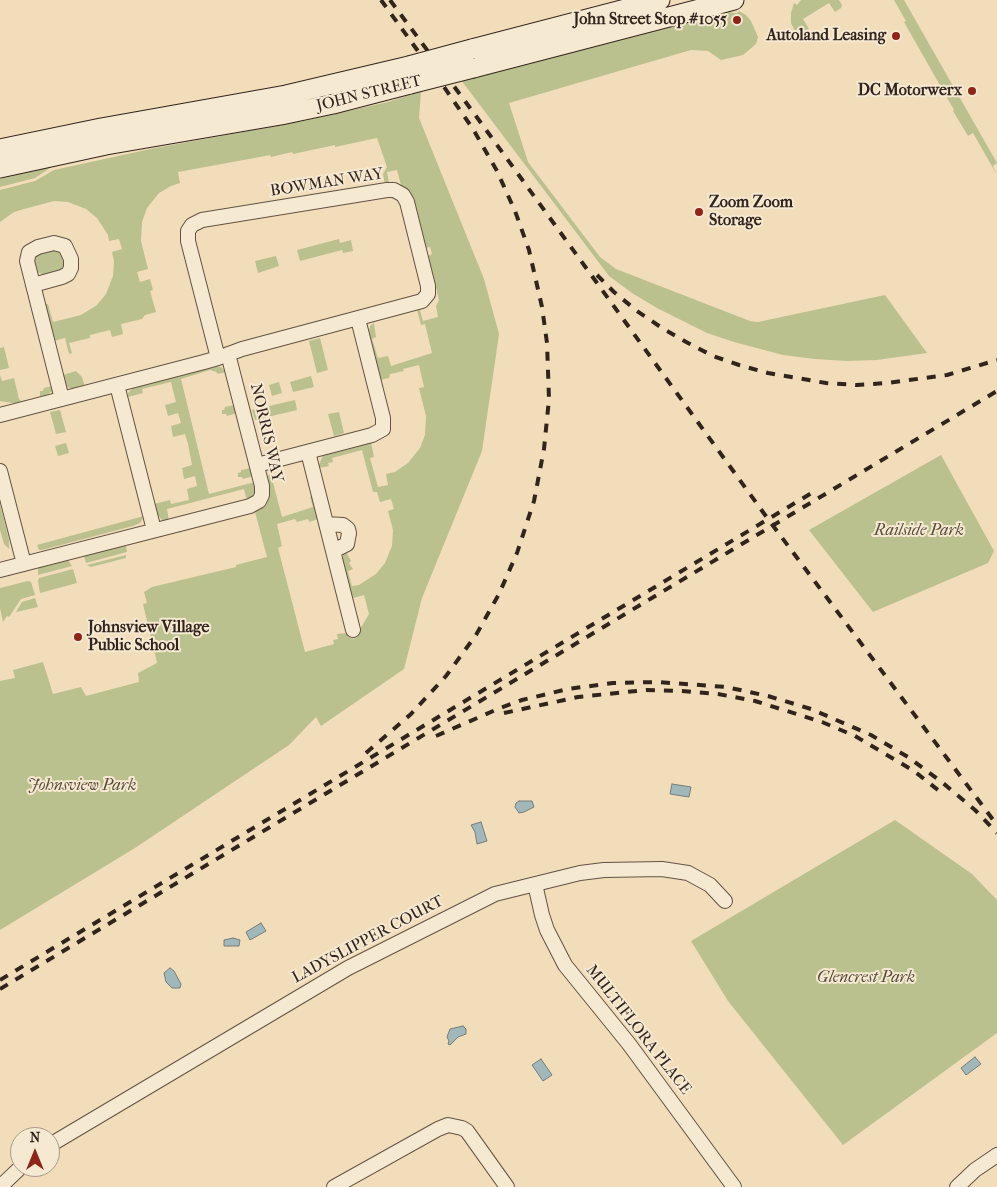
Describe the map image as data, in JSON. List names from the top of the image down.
{
  "streets": {
    "main road": ["JOHN STREET"],
    "street": [
      "BOWMAN WAY",
      "NORRIS WAY",
      "LADYSLIPPER COURT",
      "MULTIFLORA PLACE"
    ]
  },
  "crossings": [
    ["BOWMAN WAY", "NORRIS WAY"],
    ["LADYSLIPPER COURT", "MULTIFLORA PLACE"]
  ],
  "parks": ["Railside Park", "Johnsview Park", "Glencrest Park"],
  "places": [
    "John Street Stop #1055",
    "Autoland Leasing",
    "DC Motorwerx",
    "Zoom Zoom Storage",
    "Johnsview Village Public School"
  ],
  "north": "top"
}
